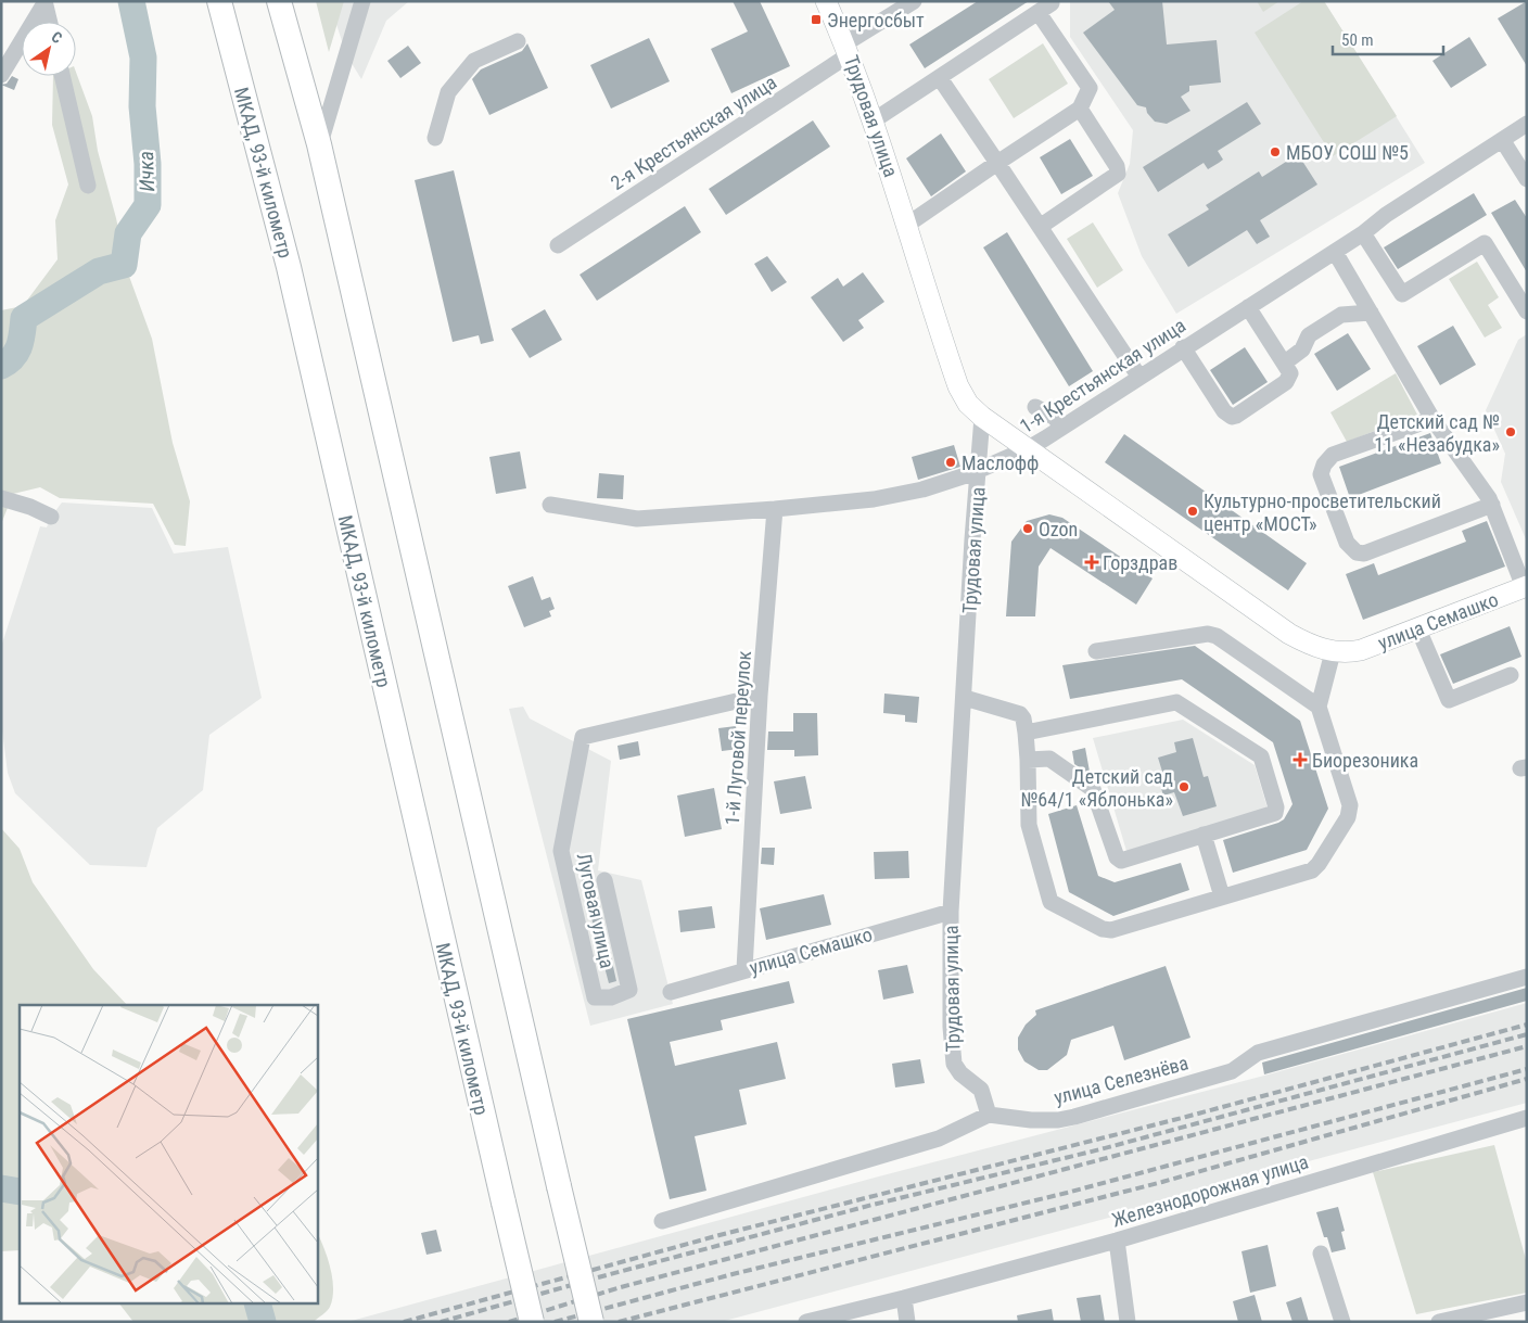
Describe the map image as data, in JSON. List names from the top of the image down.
{
  "streets": {
    "highway": ["МКАД, 93-й километр"],
    "main road": ["Трудовая улица", "улица Семашко"],
    "street": [
      "2-я Крестьянская улица",
      "1-я Крестьянская улица",
      "1-й Луговой переулок",
      "Луговая улица",
      "улица Селезнёва",
      "Железнодорожная улица"
    ]
  },
  "crossings": [
    ["Трудовая улица", "2-я Крестьянская улица"],
    ["Трудовая улица", "1-я Крестьянская улица"],
    ["Трудовая улица", "улица Семашко"],
    ["Трудовая улица", "улица Селезнёва"],
    ["1-я Крестьянская улица", "1-й Луговой переулок"],
    ["улица Семашко", "1-й Луговой переулок"],
    ["1-й Луговой переулок", "Луговая улица"]
  ],
  "water": ["Ичка"],
  "places": {
    "transit": ["Энергосбыт"],
    "other": [
      "МБОУ СОШ №5",
      "Детский сад № 11 «Незабудка»",
      "Маслофф",
      "Культурно-просветительский центр «МОСТ»",
      "Ozon",
      "Детский сад №64/1 «Яблонька»"
    ],
    "health": ["Горздрав", "Биорезоника"]
  },
  "scale_bar": "50 m",
  "north": "top right"
}
